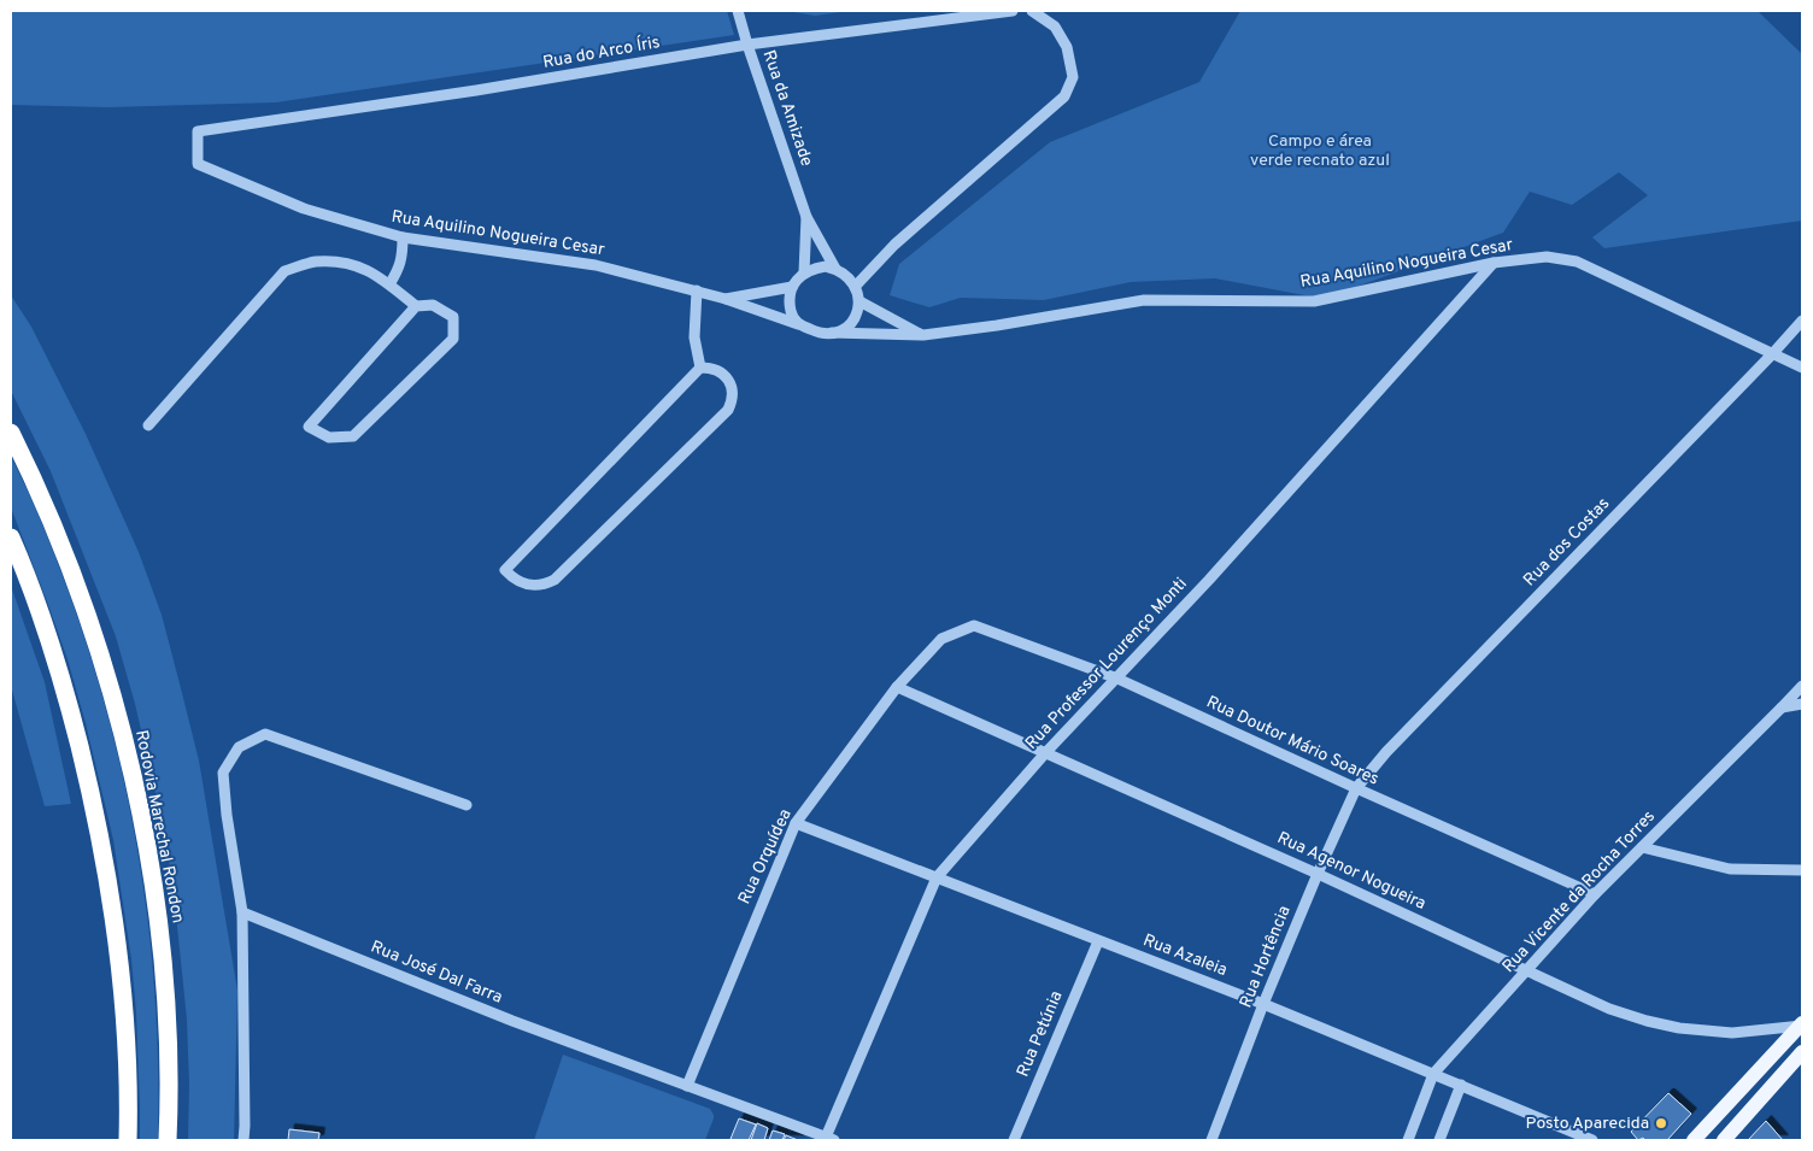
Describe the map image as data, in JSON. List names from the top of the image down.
{
  "streets": {
    "highway": ["Rodovia Marechal Rondon"],
    "street": [
      "Rua do Arco Íris",
      "Rua da Amizade",
      "Rua Aquilino Nogueira Cesar",
      "Rua dos Costas",
      "Rua Professor Lourenço Monti",
      "Rua Doutor Mário Soares",
      "Rua Orquídea",
      "Rua Agenor Nogueira",
      "Rua Vicente da Rocha Torres",
      "Rua Azaleia",
      "Rua Hortência",
      "Rua José Dal Farra",
      "Rua Petúnia"
    ]
  },
  "crossings": [
    ["Rua do Arco Íris", "Rua da Amizade"],
    ["Rua do Arco Íris", "Rua Aquilino Nogueira Cesar"],
    ["Rua da Amizade", "Rua Aquilino Nogueira Cesar"],
    ["Rua Aquilino Nogueira Cesar", "Rua dos Costas"],
    ["Rua Aquilino Nogueira Cesar", "Rua Professor Lourenço Monti"],
    ["Rua dos Costas", "Rua Doutor Mário Soares"],
    ["Rua dos Costas", "Rua Hortência"],
    ["Rua Professor Lourenço Monti", "Rua Doutor Mário Soares"],
    ["Rua Professor Lourenço Monti", "Rua Agenor Nogueira"],
    ["Rua Professor Lourenço Monti", "Rua Azaleia"],
    ["Rua Professor Lourenço Monti", "Rua José Dal Farra"],
    ["Rua Doutor Mário Soares", "Rua Orquídea"],
    ["Rua Doutor Mário Soares", "Rua Vicente da Rocha Torres"],
    ["Rua Doutor Mário Soares", "Rua Hortência"],
    ["Rua Orquídea", "Rua Agenor Nogueira"],
    ["Rua Orquídea", "Rua Azaleia"],
    ["Rua Orquídea", "Rua José Dal Farra"],
    ["Rua Agenor Nogueira", "Rua Vicente da Rocha Torres"],
    ["Rua Agenor Nogueira", "Rua Hortência"],
    ["Rua Vicente da Rocha Torres", "Rua Azaleia"],
    ["Rua Azaleia", "Rua Hortência"],
    ["Rua Azaleia", "Rua Petúnia"]
  ],
  "parks": ["Campo e área verde recnato azul"],
  "places": ["Posto Aparecida"]
}
